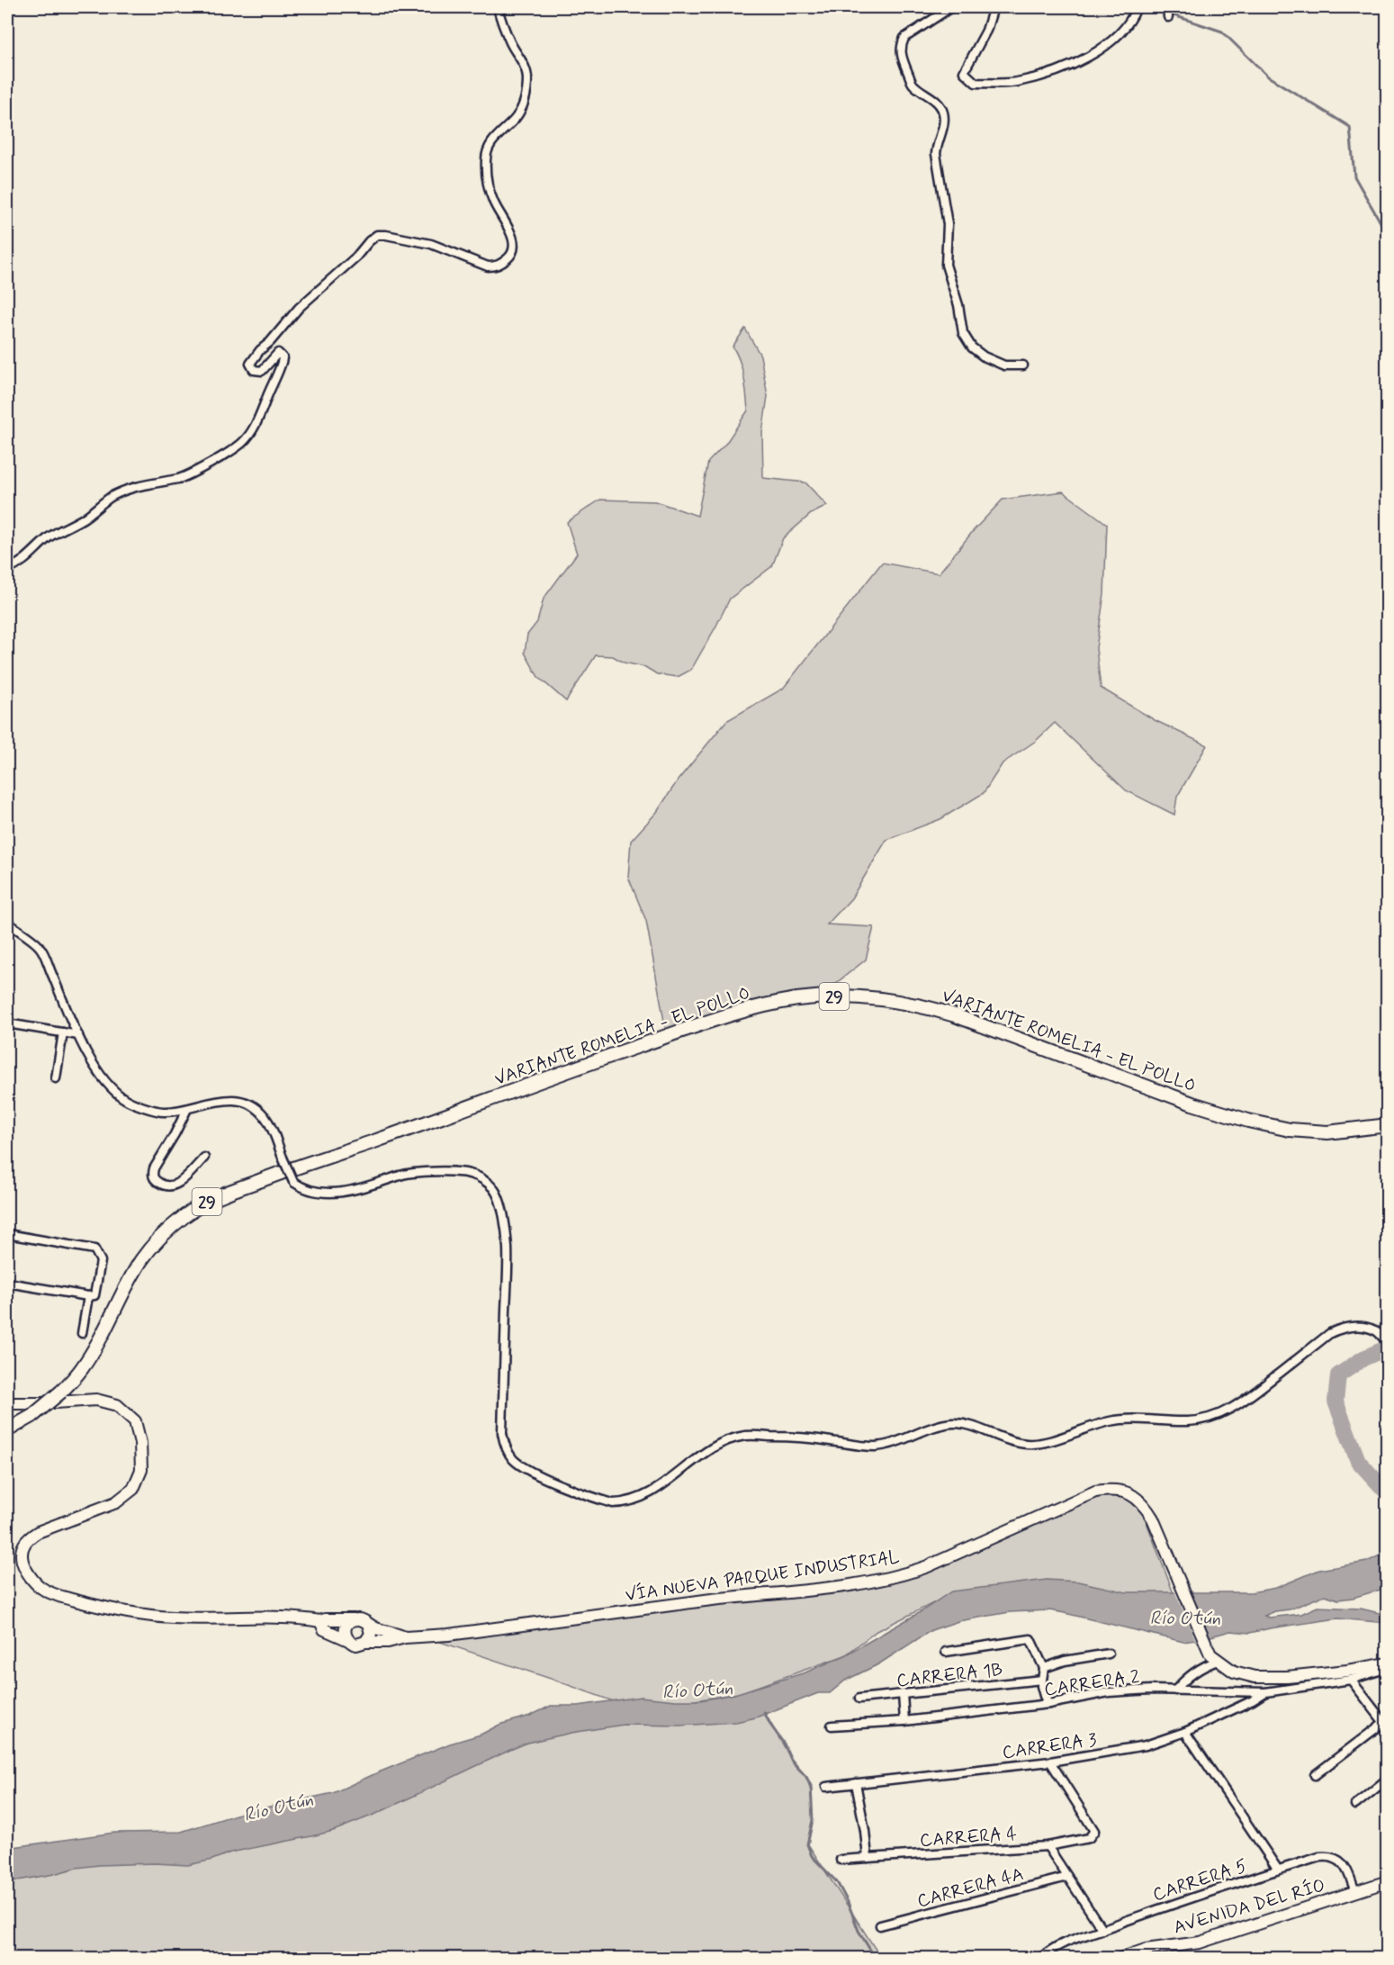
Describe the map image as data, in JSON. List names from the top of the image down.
{
  "streets": {
    "highway": ["29", "VARIANTE ROMELIA - EL POLLO"],
    "main road": ["VÍA NUEVA PARQUE INDUSTRIAL", "AVENIDA DEL RÍO"],
    "street": [
      "CARRERA 1B",
      "CARRERA 2",
      "CARRERA 3",
      "CARRERA 4",
      "CARRERA 5",
      "CARRERA 4A"
    ]
  },
  "crossings": [
    ["CARRERA 2", "CARRERA 3"],
    ["CARRERA 3", "CARRERA 4"],
    ["CARRERA 5", "AVENIDA DEL RÍO"]
  ],
  "water": ["Río Otún"]
}
